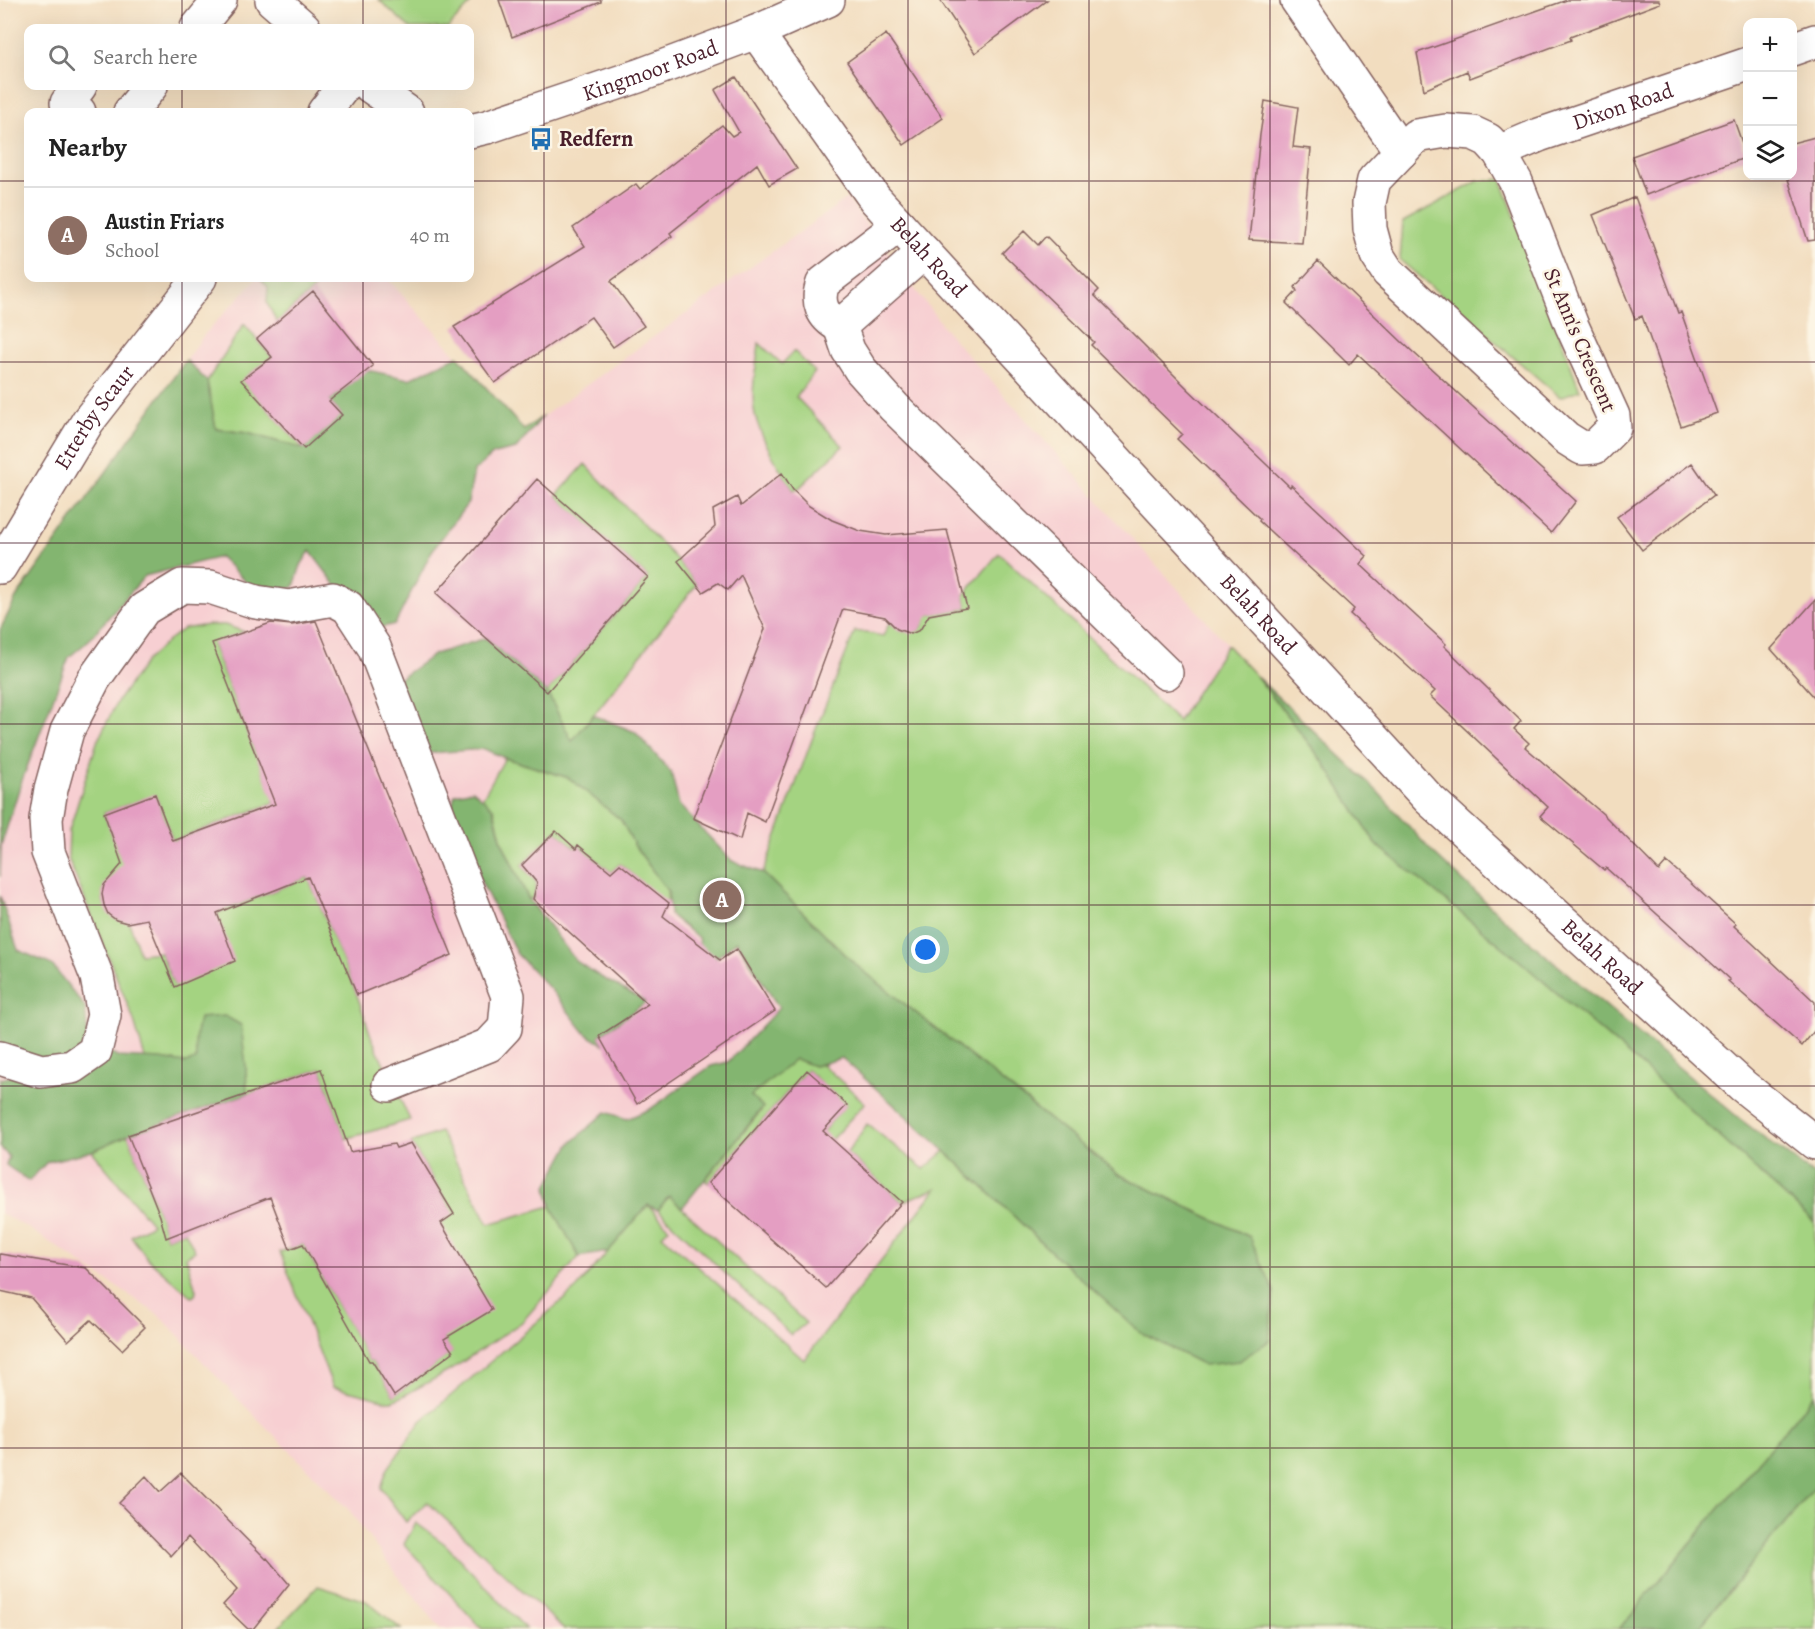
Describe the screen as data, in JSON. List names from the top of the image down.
{
  "streets": {
    "street": [
      "Kingmoor Road",
      "Dixon Road",
      "Belah Road",
      "St Ann's Crescent",
      "Etterby Scaur"
    ]
  },
  "crossings": [
    ["Kingmoor Road", "Belah Road"],
    ["Dixon Road", "St Ann's Crescent"]
  ],
  "places": {
    "bus stop": ["Redfern"]
  },
  "page": {
    "map_buttons": ["+", "−"],
    "search": "Search here",
    "heading": "Nearby",
    "list": [
      {
        "mark": "A",
        "name": "Austin Friars",
        "note": "School",
        "value": "40 m"
      }
    ],
    "pins": "A"
  }
}
